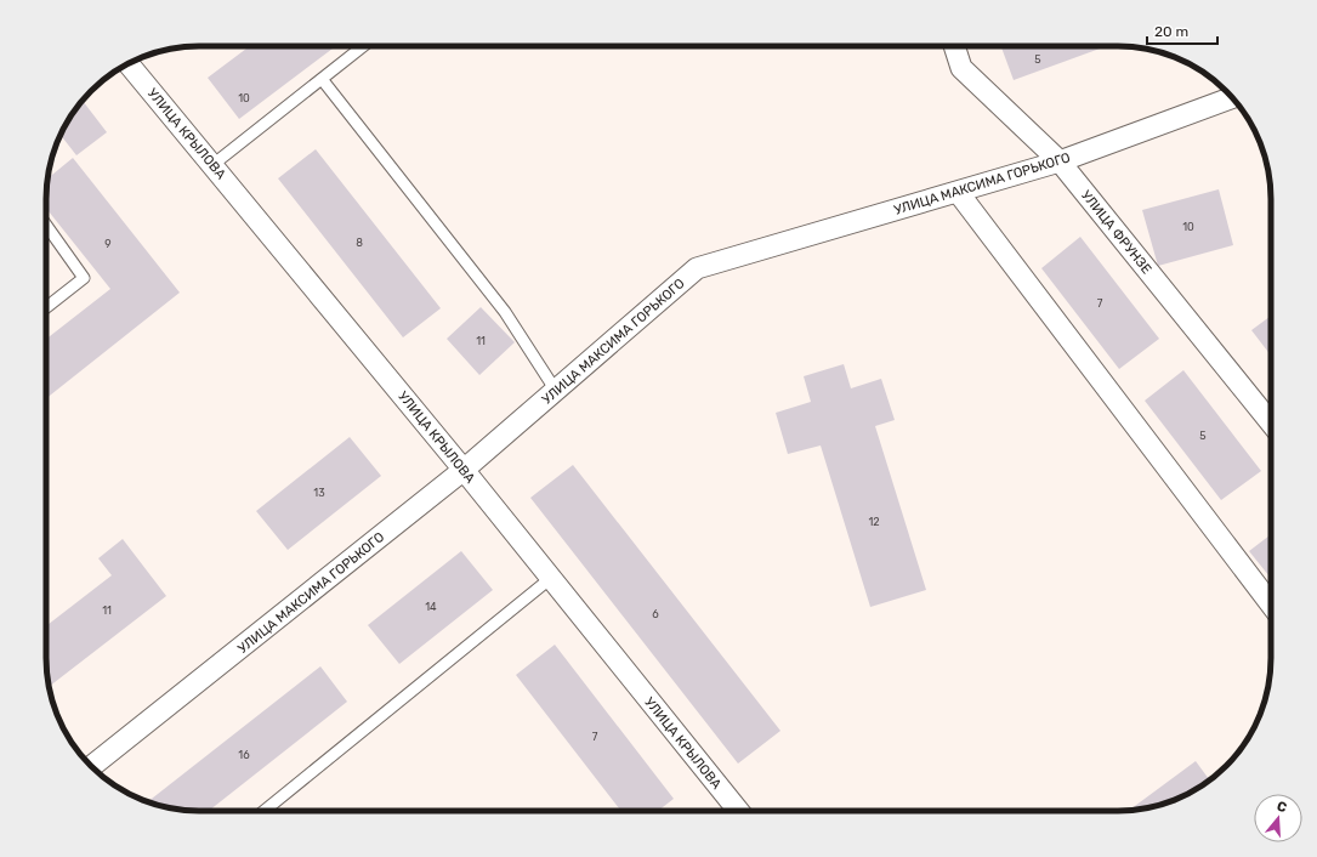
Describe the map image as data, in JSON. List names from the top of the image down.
{
  "streets": {
    "street": ["УЛИЦА КРЫЛОВА", "УЛИЦА МАКСИМА ГОРЬКОГО", "УЛИЦА ФРУНЗЕ"]
  },
  "crossings": [
    ["УЛИЦА КРЫЛОВА", "УЛИЦА МАКСИМА ГОРЬКОГО"],
    ["УЛИЦА МАКСИМА ГОРЬКОГО", "УЛИЦА ФРУНЗЕ"]
  ],
  "house_numbers": [
    "5",
    "10",
    "10",
    "8",
    "9",
    "7",
    "11",
    "5",
    "13",
    "12",
    "14",
    "11",
    "6",
    "7",
    "16"
  ],
  "scale_bar": "20 m",
  "north": "top"
}
